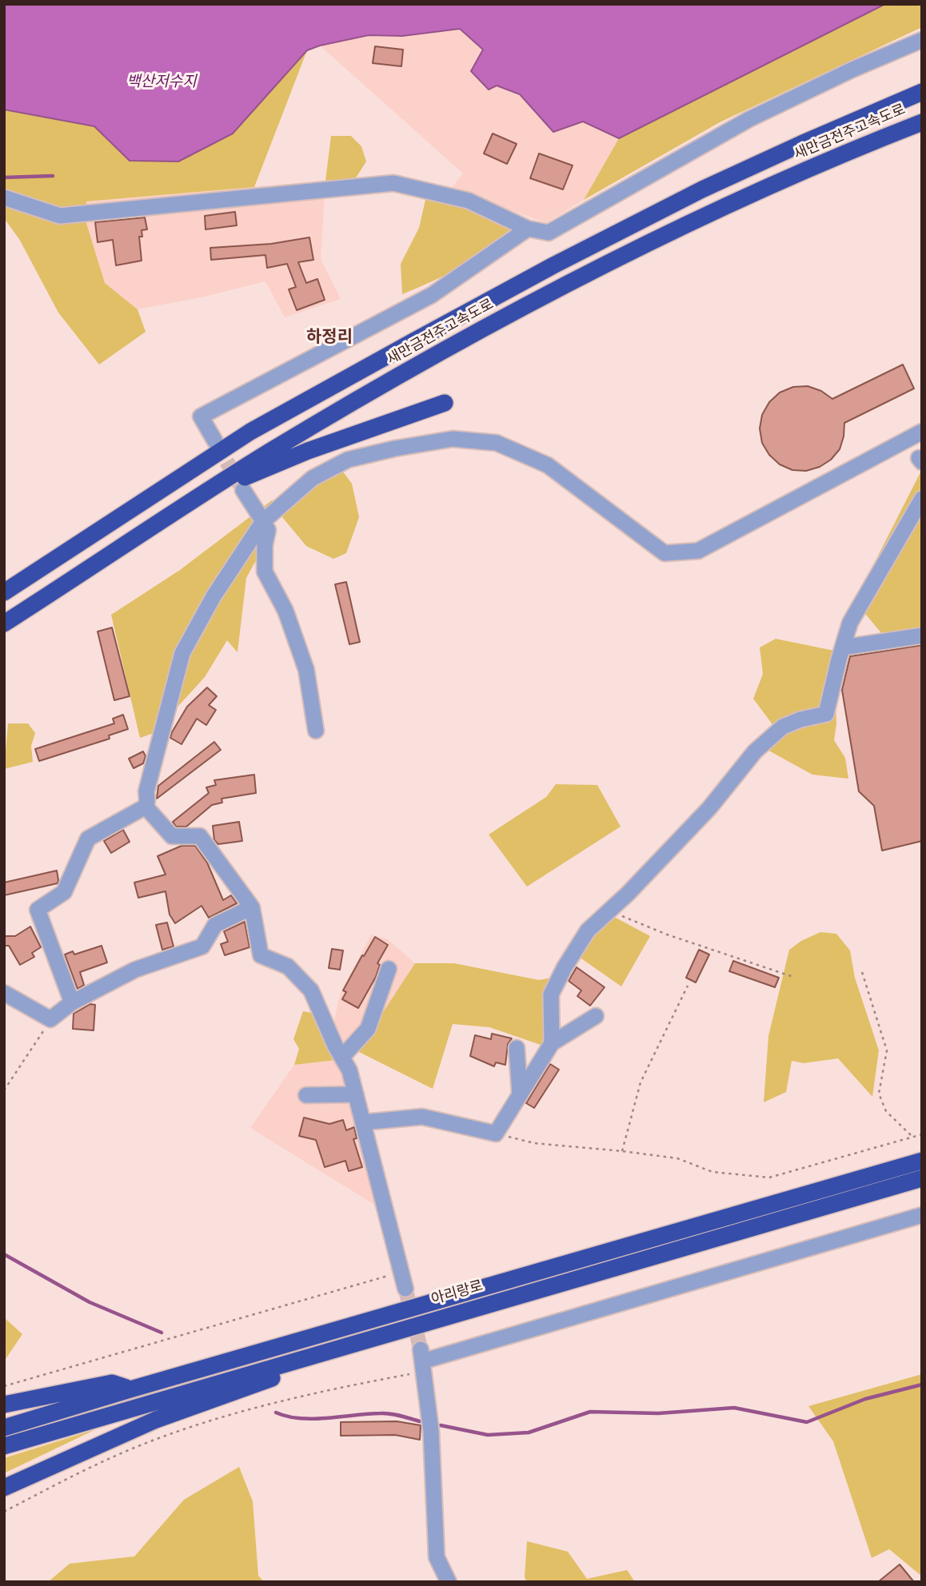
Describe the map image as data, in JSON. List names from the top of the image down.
{
  "streets": {
    "highway": ["새만금전주고속도로", "아리랑로"]
  },
  "districts": ["하정리"],
  "water": ["백산저수지"]
}
